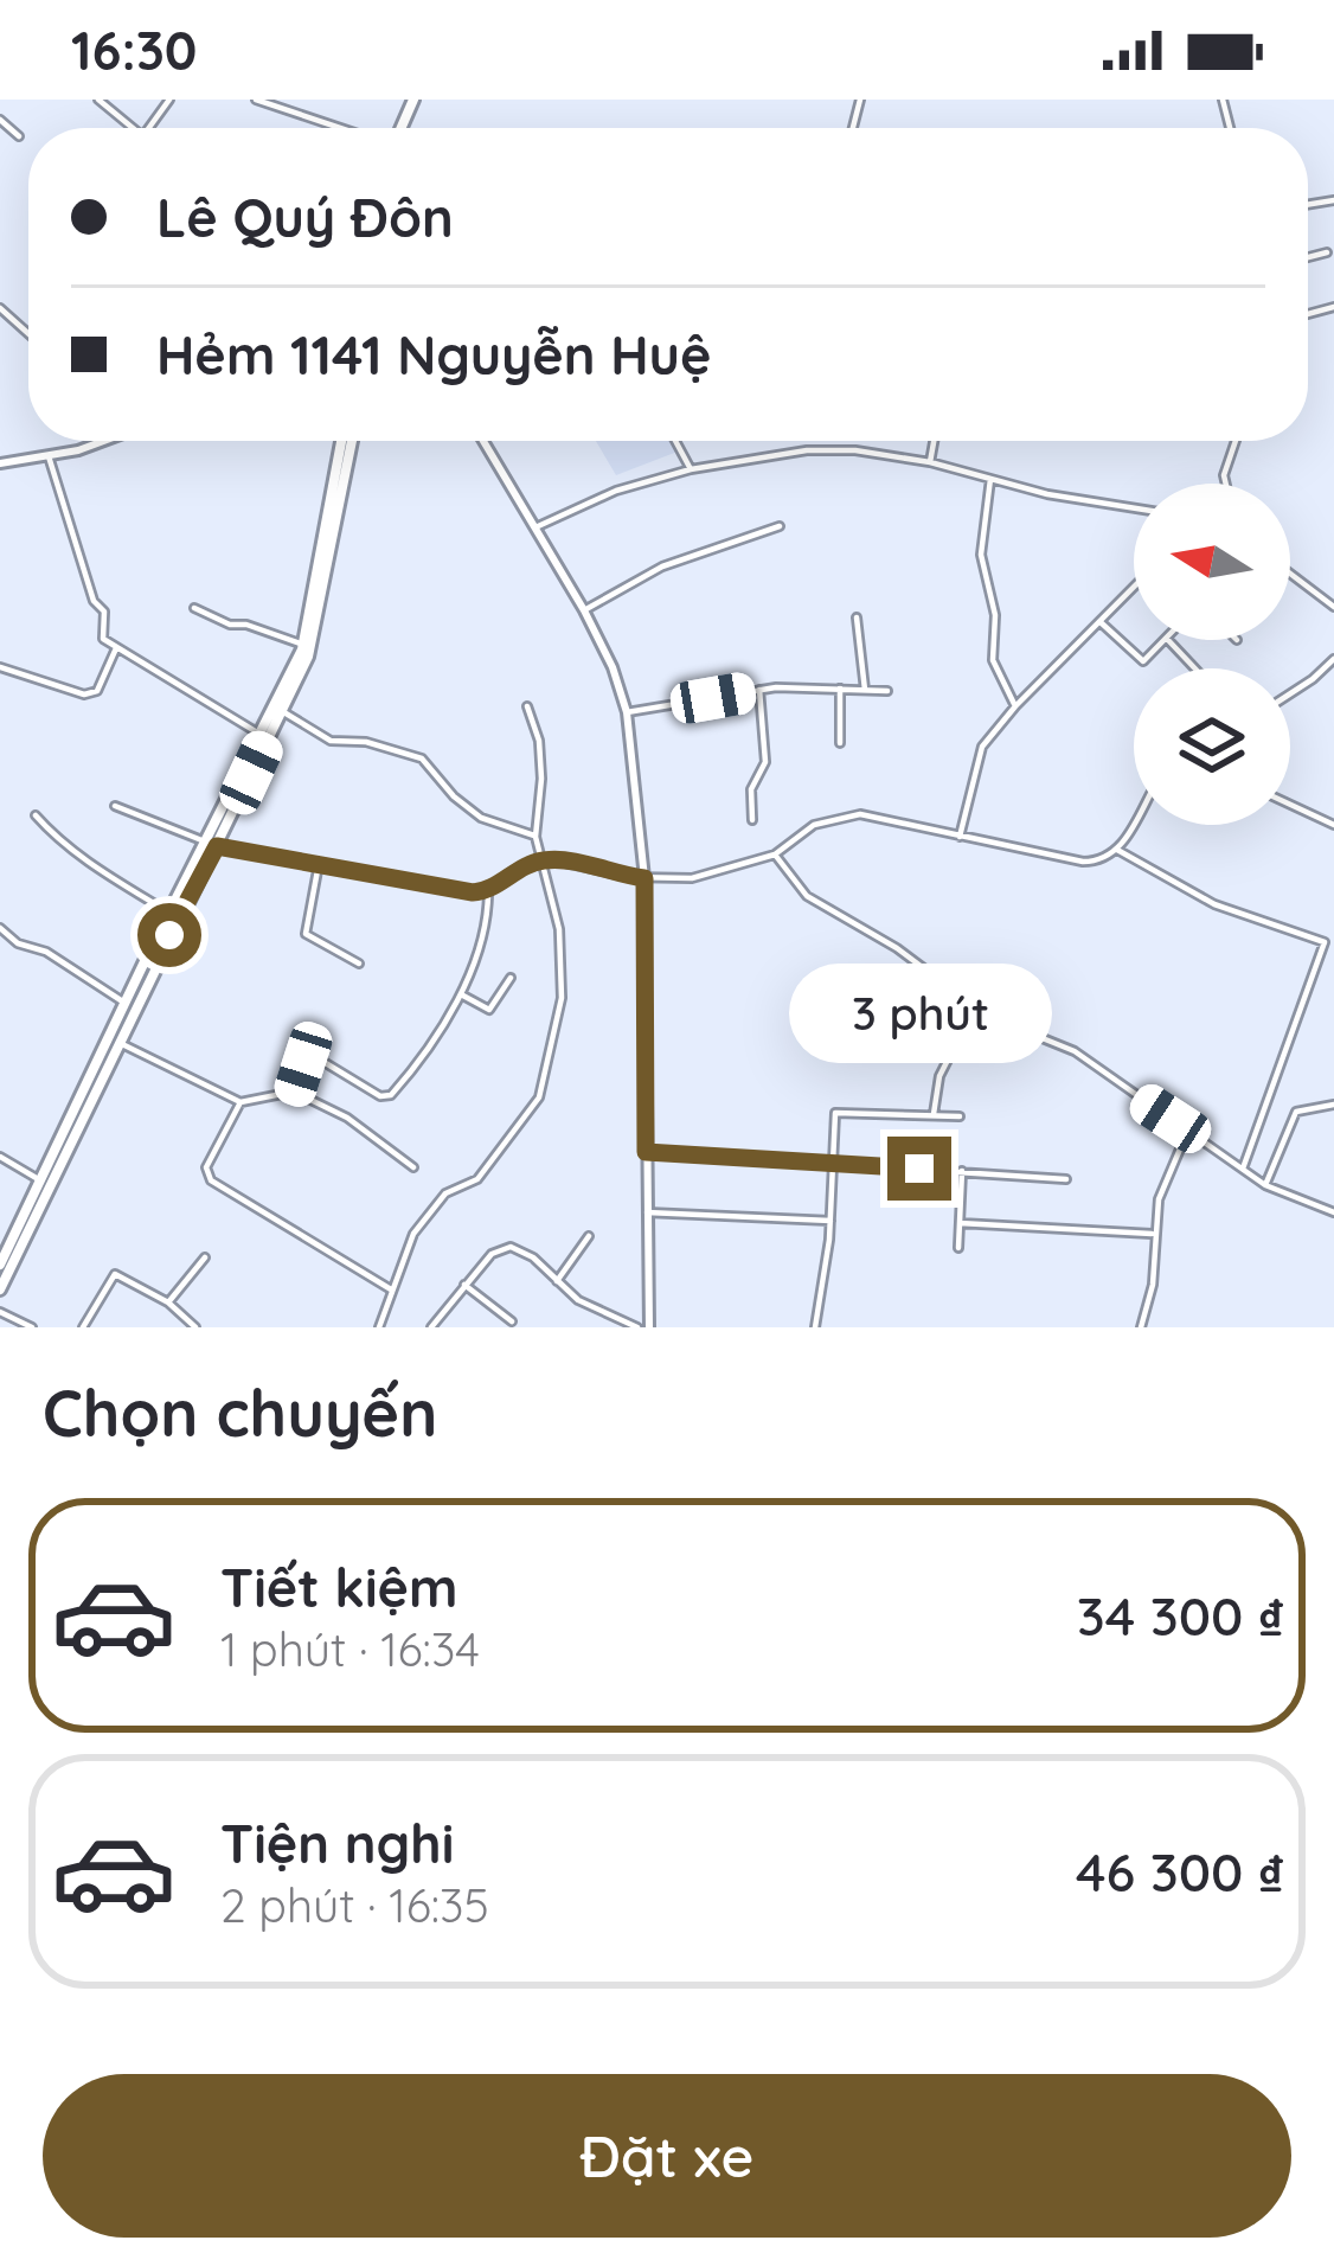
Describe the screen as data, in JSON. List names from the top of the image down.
{
  "north": "left",
  "page": {
    "status": "16:30",
    "banner": ["Lê Quý Đôn", "Hẻm 1141 Nguyễn Huệ"],
    "bubble": "3 phút",
    "heading": "Chọn chuyến",
    "list": [
      {
        "name": "Tiết kiệm",
        "note": "1 phút · 16:34",
        "value": "34 300 ₫"
      },
      {
        "name": "Tiện nghi",
        "note": "2 phút · 16:35",
        "value": "46 300 ₫"
      }
    ],
    "buttons": "Đặt xe"
  }
}
